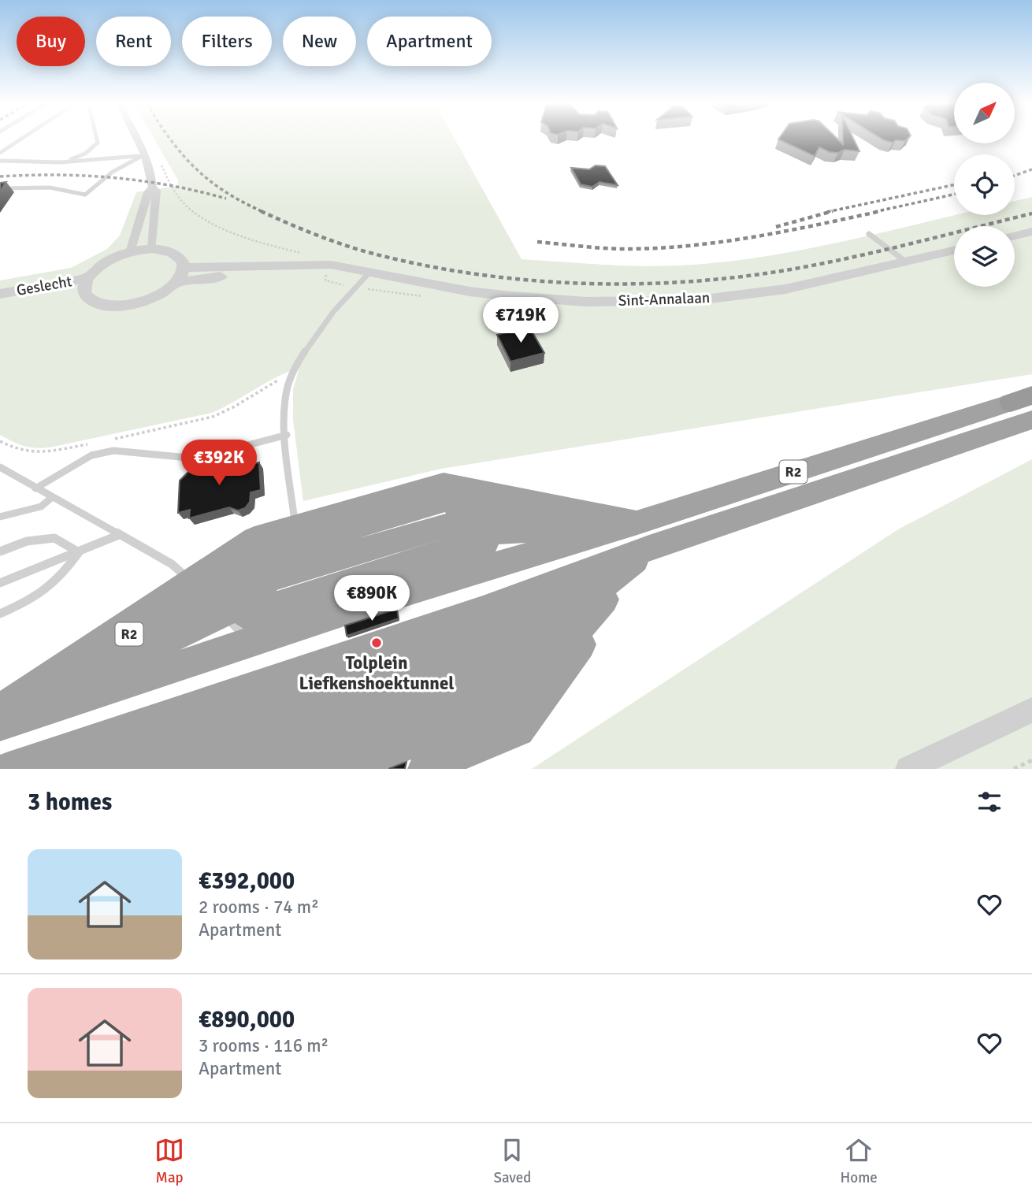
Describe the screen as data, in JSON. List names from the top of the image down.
{
  "streets": {
    "highway": ["R2"],
    "street": ["Geslecht", "Sint-Annalaan"]
  },
  "crossings": [
    ["Geslecht", "Sint-Annalaan"]
  ],
  "places": ["Tolplein Liefkenshoektunnel"],
  "north": "top right",
  "page": {
    "chip": [
      "Buy",
      "Rent",
      "Filters",
      "New",
      "Apartment"
    ],
    "price": ["€719K", "€392K", "€890K"],
    "heading": "3 homes",
    "list": [
      {
        "name": "€392,000",
        "note": "2 rooms · 74 m² · Apartment"
      },
      {
        "name": "€890,000",
        "note": "3 rooms · 116 m² · Apartment"
      }
    ],
    "tabs": ["Map", "Saved", "Home"]
  }
}
